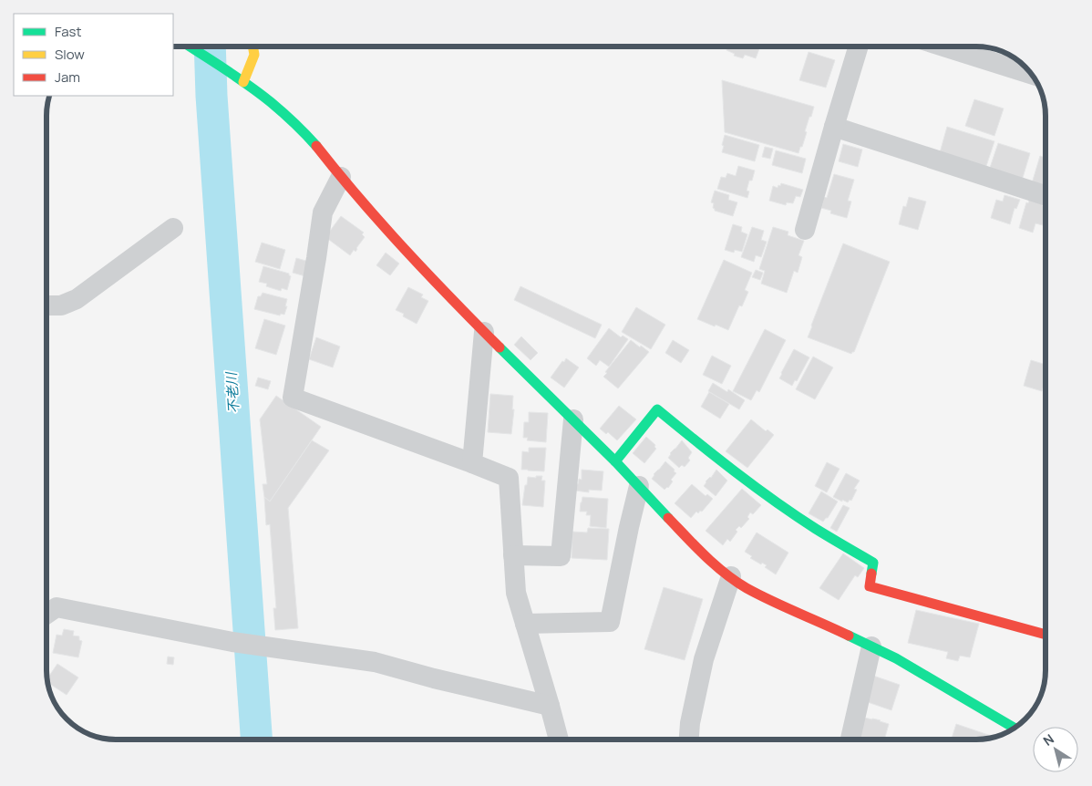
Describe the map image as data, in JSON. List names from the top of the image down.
{
  "water": ["不老川"],
  "legend": ["Fast", "Slow", "Jam"],
  "north": "top left"
}
